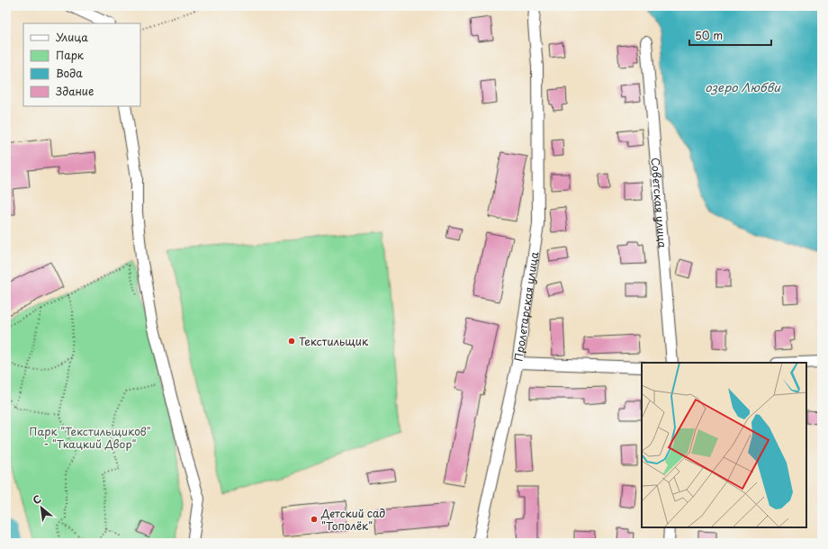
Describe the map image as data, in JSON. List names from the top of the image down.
{
  "streets": {
    "street": ["Советская улица", "Пролетарская улица"]
  },
  "water": ["озеро Любви"],
  "parks": ["Парк \"Текстильщиков\" - \"Ткацкий Двор\""],
  "places": ["Текстильщик", "Детский сад \"Тополёк\""],
  "legend": [
    "Улица",
    "Парк",
    "Вода",
    "Здание"
  ],
  "scale_bar": "50 m",
  "north": "top left"
}
